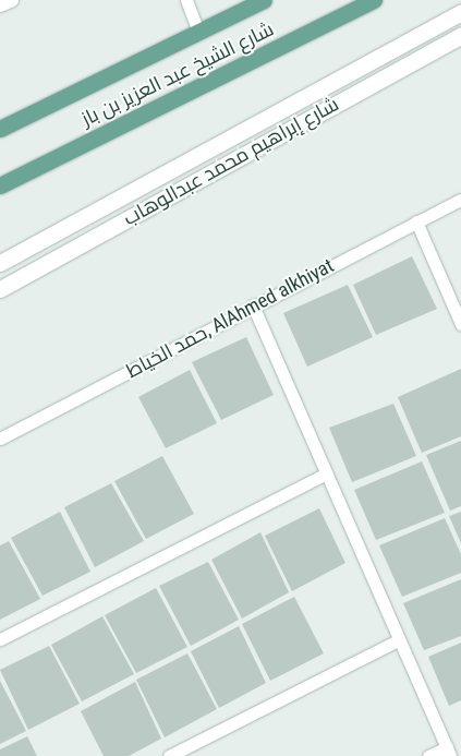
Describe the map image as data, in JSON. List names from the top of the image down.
{
  "streets": {
    "main road": ["شارع الشيخ عبد العزيز بن باز"],
    "street": ["شارع إبراهيم محمد عبدالوهاب", "حمد الخياط, AlAhmed alkhiyat"]
  }
}
